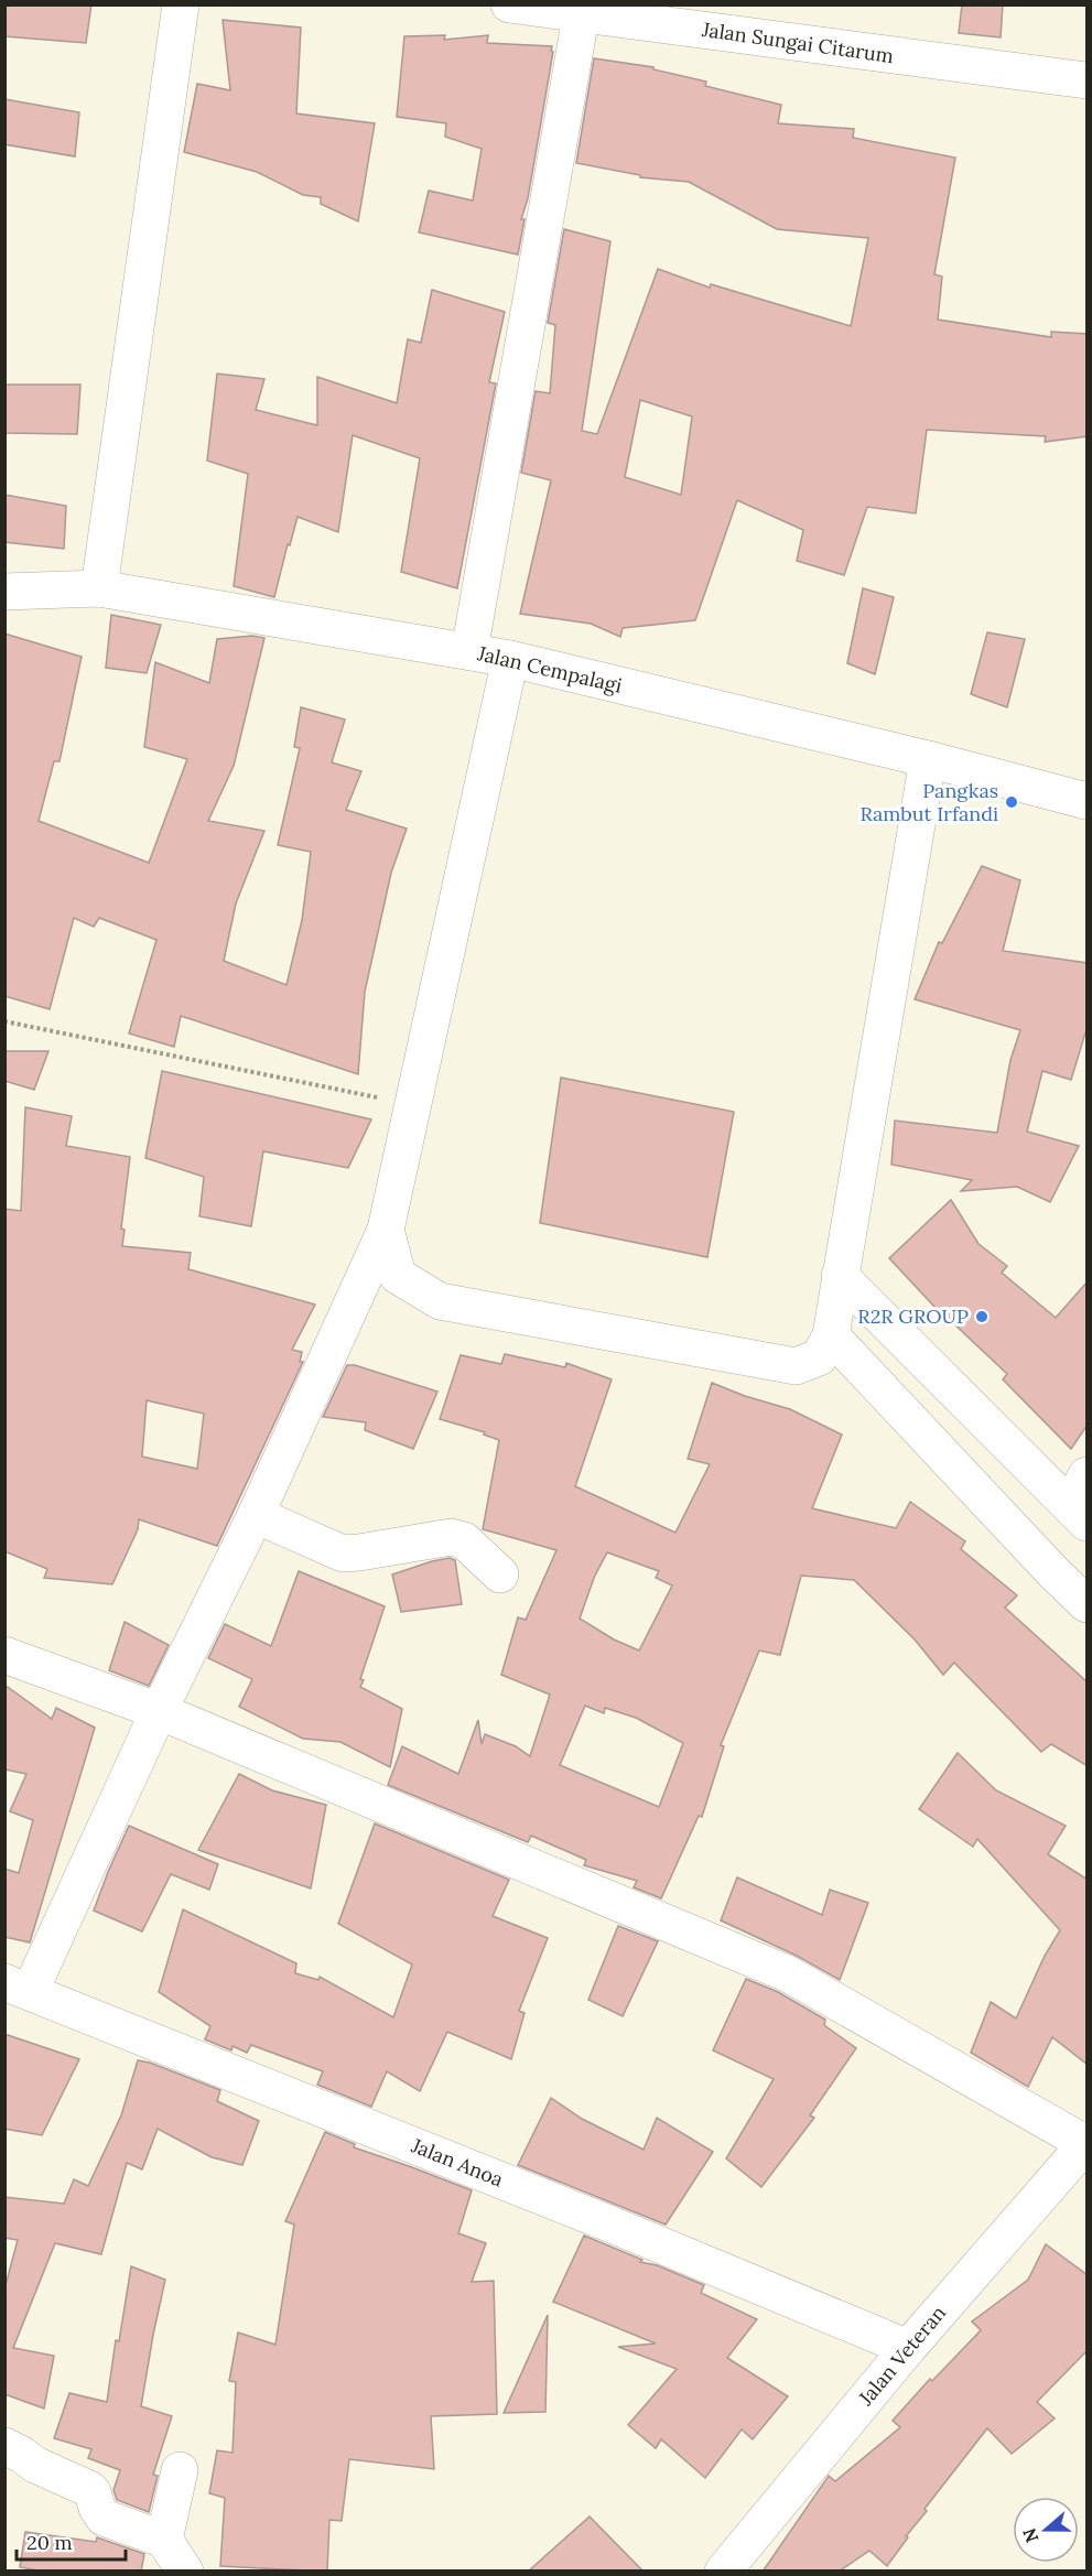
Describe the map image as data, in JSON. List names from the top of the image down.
{
  "streets": {
    "street": [
      "Jalan Sungai Citarum",
      "Jalan Cempalagi",
      "Jalan Anoa",
      "Jalan Veteran"
    ]
  },
  "crossings": [
    ["Jalan Anoa", "Jalan Veteran"]
  ],
  "places": ["Pangkas Rambut Irfandi", "R2R GROUP"],
  "scale_bar": "20 m",
  "north": "left"
}
